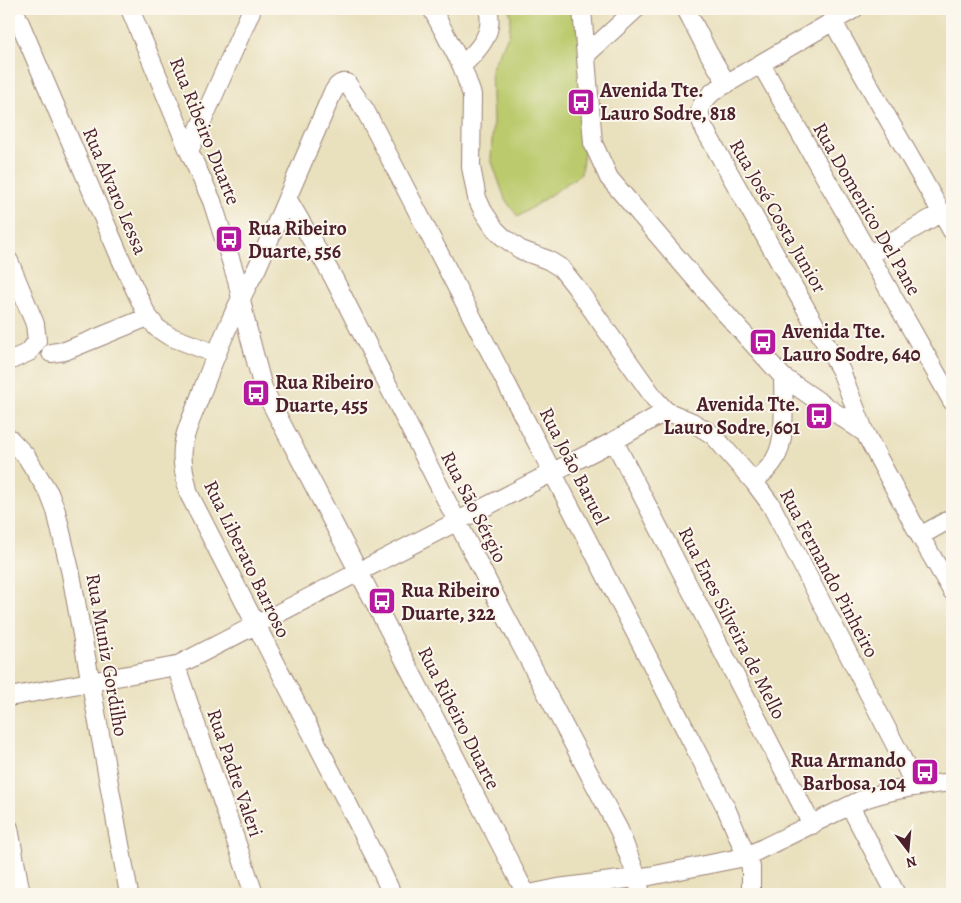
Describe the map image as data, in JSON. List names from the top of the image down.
{
  "streets": {
    "street": [
      "Rua Ribeiro Duarte",
      "Rua Alvaro Lessa",
      "Rua Domenico Del Pane",
      "Rua José Costa Junior",
      "Rua João Baruel",
      "Rua São Sérgio",
      "Rua Liberato Barroso",
      "Rua Fernando Pinheiro",
      "Rua Enes Silveira de Mello",
      "Rua Muniz Gordilho",
      "Rua Padre Valeri"
    ]
  },
  "crossings": [
    ["Rua Ribeiro Duarte", "Rua Liberato Barroso"],
    ["Rua Alvaro Lessa", "Rua Liberato Barroso"],
    ["Rua Domenico Del Pane", "Rua José Costa Junior"],
    ["Rua João Baruel", "Rua Liberato Barroso"],
    ["Rua São Sérgio", "Rua Liberato Barroso"]
  ],
  "places": {
    "bus stop": [
      "Avenida Tte. Lauro Sodre, 818",
      "Rua Ribeiro Duarte, 556",
      "Avenida Tte. Lauro Sodre, 640",
      "Rua Ribeiro Duarte, 455",
      "Avenida Tte. Lauro Sodre, 601",
      "Rua Ribeiro Duarte, 322",
      "Rua Armando Barbosa, 104"
    ]
  },
  "north": "bottom"
}
